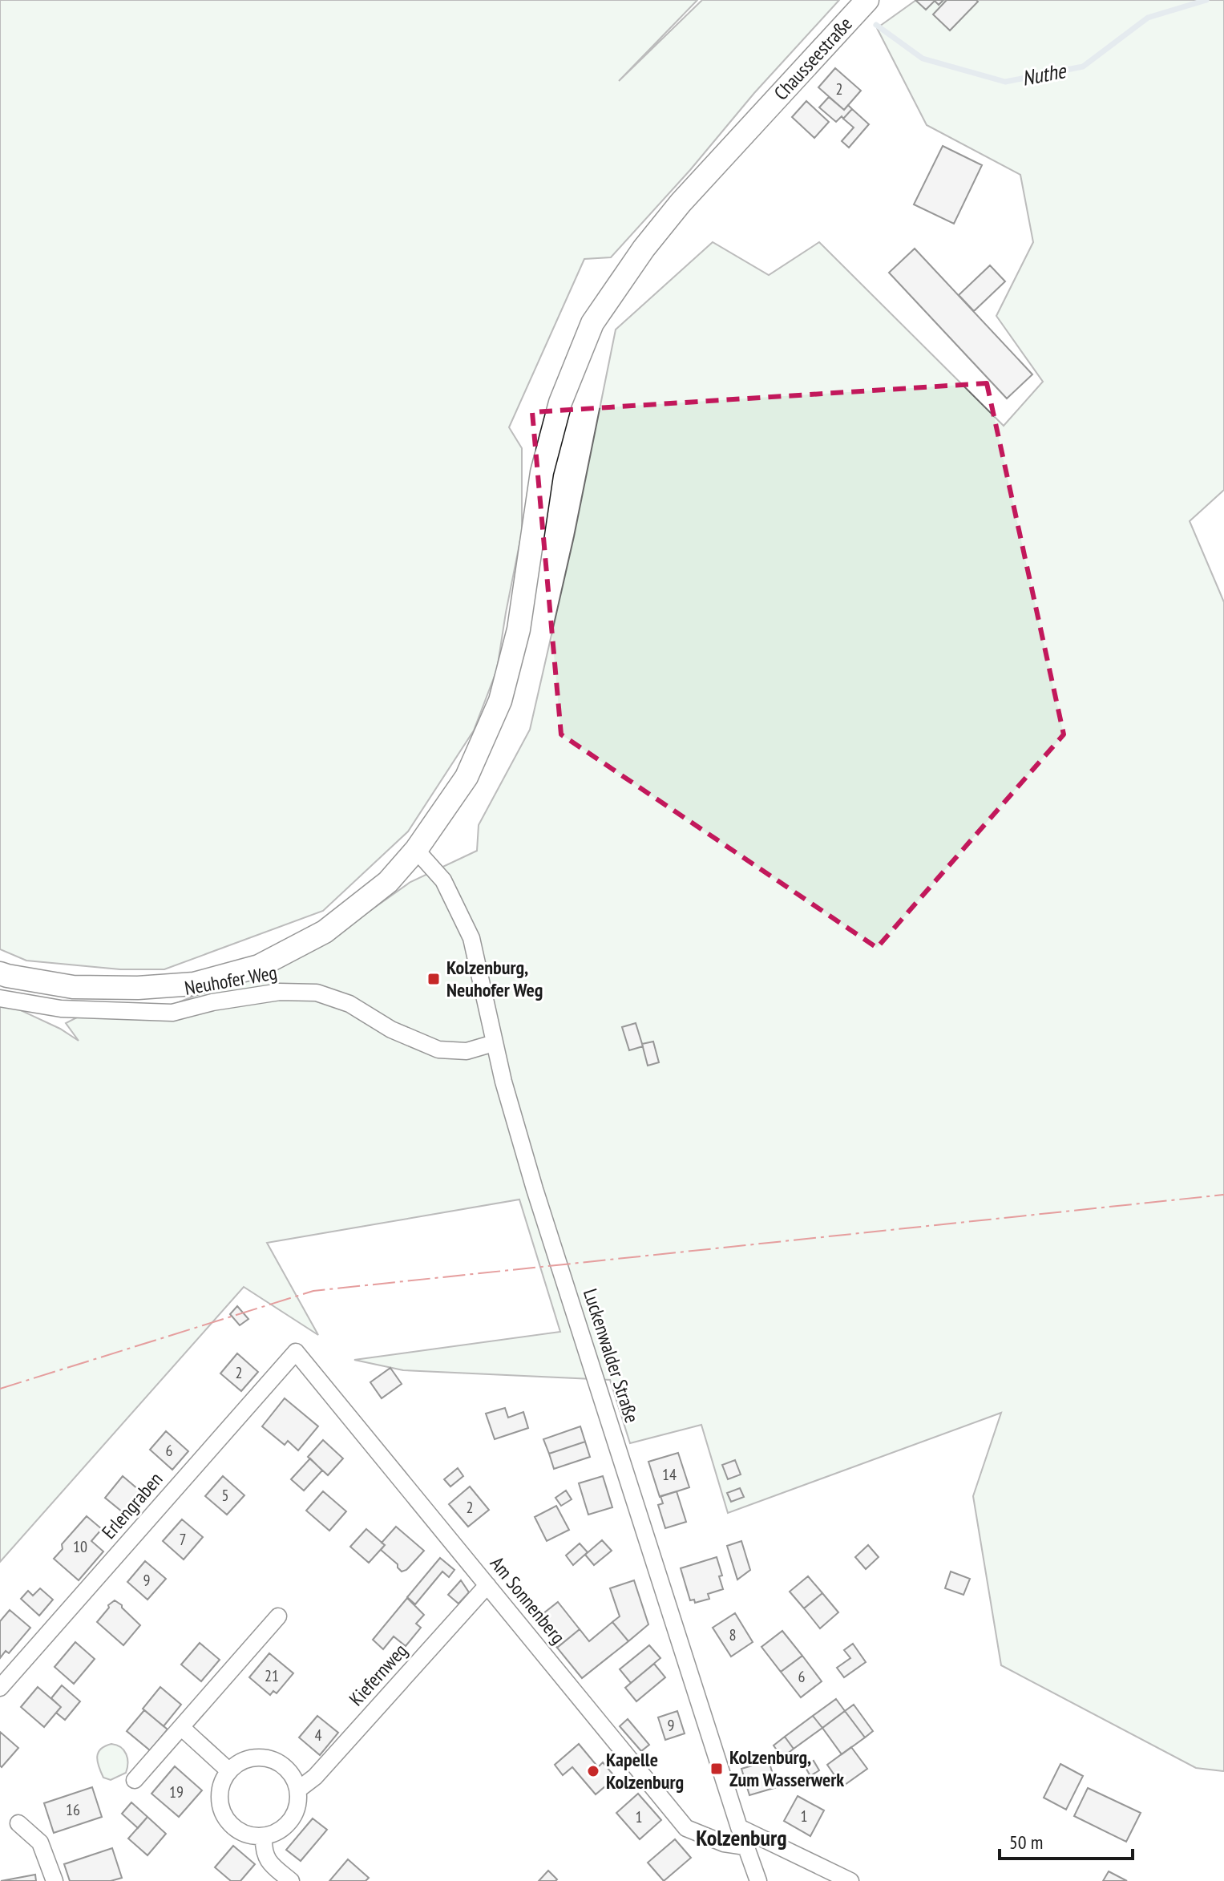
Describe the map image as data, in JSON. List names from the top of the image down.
{
  "streets": {
    "main road": ["Chausseestraße"],
    "street": [
      "Neuhofer Weg",
      "Luckenwalder Straße",
      "Erlengraben",
      "Am Sonnenberg",
      "Kiefernweg"
    ]
  },
  "crossings": [
    ["Chausseestraße", "Luckenwalder Straße"],
    ["Neuhofer Weg", "Luckenwalder Straße"],
    ["Luckenwalder Straße", "Am Sonnenberg"],
    ["Erlengraben", "Am Sonnenberg"],
    ["Am Sonnenberg", "Kiefernweg"]
  ],
  "districts": ["Kolzenburg"],
  "water": ["Nuthe"],
  "places": {
    "transit": ["Kolzenburg, Neuhofer Weg", "Kolzenburg, Zum Wasserwerk"],
    "other": ["Kapelle Kolzenburg"]
  },
  "house_numbers": [
    "2",
    "2",
    "6",
    "14",
    "5",
    "2",
    "7",
    "10",
    "9",
    "8",
    "21",
    "6",
    "9",
    "4",
    "19",
    "16",
    "1",
    "1"
  ],
  "scale_bar": "50 m"
}
